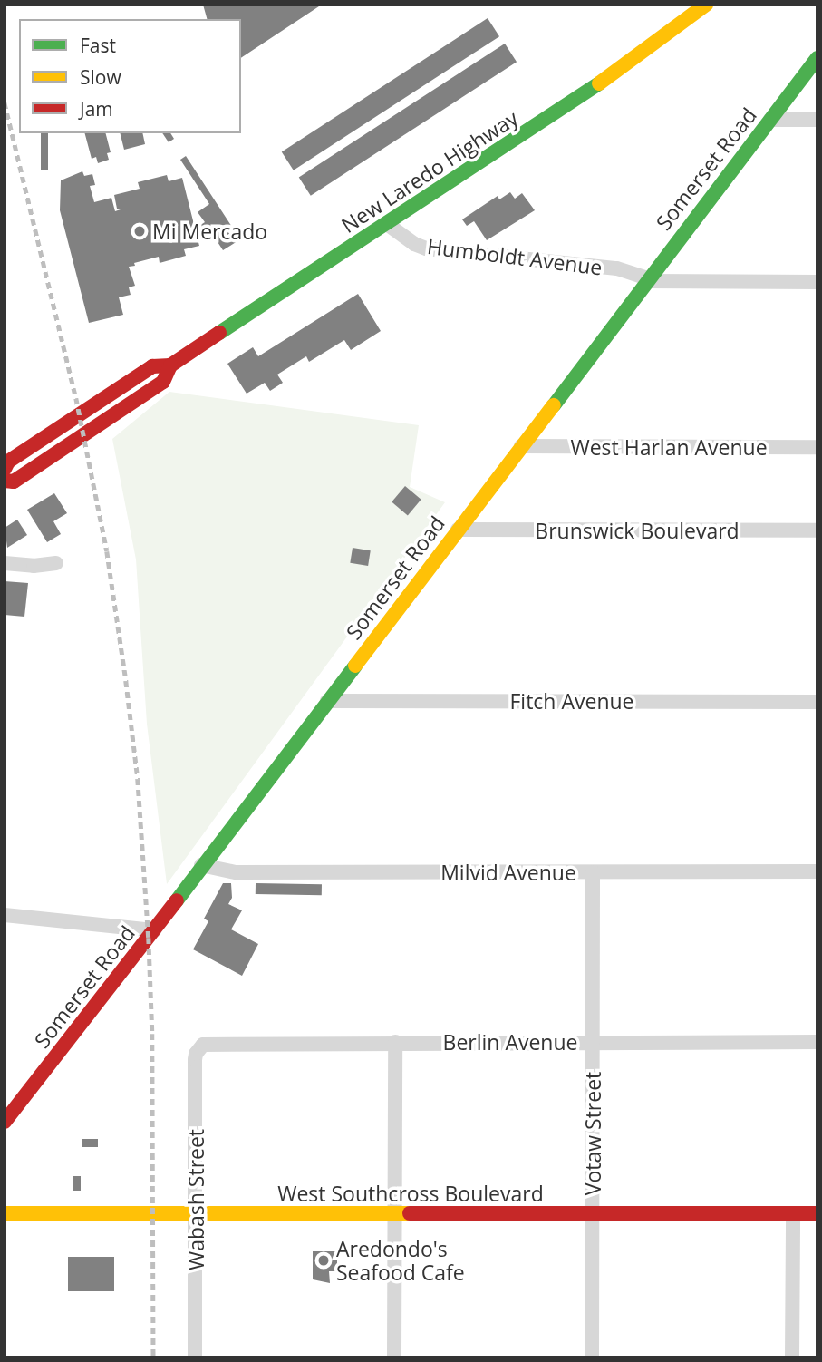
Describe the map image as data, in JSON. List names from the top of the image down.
{
  "streets": {
    "main road": ["Somerset Road", "New Laredo Highway", "West Southcross Boulevard"],
    "street": [
      "Humboldt Avenue",
      "West Harlan Avenue",
      "Brunswick Boulevard",
      "Fitch Avenue",
      "Milvid Avenue",
      "Berlin Avenue",
      "Votaw Street",
      "Wabash Street"
    ]
  },
  "crossings": [
    ["Somerset Road", "Humboldt Avenue"],
    ["Somerset Road", "West Harlan Avenue"],
    ["Somerset Road", "Brunswick Boulevard"],
    ["Somerset Road", "Fitch Avenue"],
    ["Somerset Road", "Milvid Avenue"],
    ["New Laredo Highway", "Humboldt Avenue"],
    ["Milvid Avenue", "Votaw Street"],
    ["Berlin Avenue", "Votaw Street"],
    ["Berlin Avenue", "Wabash Street"],
    ["Votaw Street", "West Southcross Boulevard"],
    ["West Southcross Boulevard", "Wabash Street"]
  ],
  "places": ["Mi Mercado", "Aredondo's Seafood Cafe"],
  "legend": ["Fast", "Slow", "Jam"]
}
